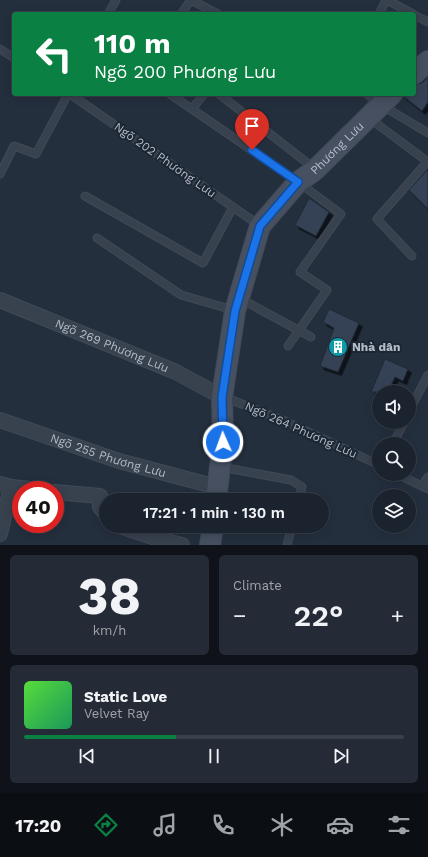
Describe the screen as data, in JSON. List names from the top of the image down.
{
  "streets": {
    "street": ["Phương Lưu", "Ngõ 269 Phương Lưu", "Ngõ 255 Phương Lưu"],
    "lane": ["Ngõ 202 Phương Lưu", "Ngõ 264 Phương Lưu"]
  },
  "crossings": [
    ["Phương Lưu", "Ngõ 202 Phương Lưu"],
    ["Phương Lưu", "Ngõ 269 Phương Lưu"],
    ["Phương Lưu", "Ngõ 264 Phương Lưu"],
    ["Ngõ 269 Phương Lưu", "Ngõ 264 Phương Lưu"]
  ],
  "places": {
    "building": ["Nhà dân"]
  },
  "page": {
    "turn": ["110 m", "Ngõ 200 Phương Lưu"],
    "limit": "40",
    "trip": "17:21 · 1 min · 130 m",
    "tile": [
      ["38", "km/h"],
      "Climate"
    ],
    "heat": ["−", "22°", "+"],
    "song": ["Static Love", "Velvet Ray"],
    "tabs": "17:20"
  }
}
